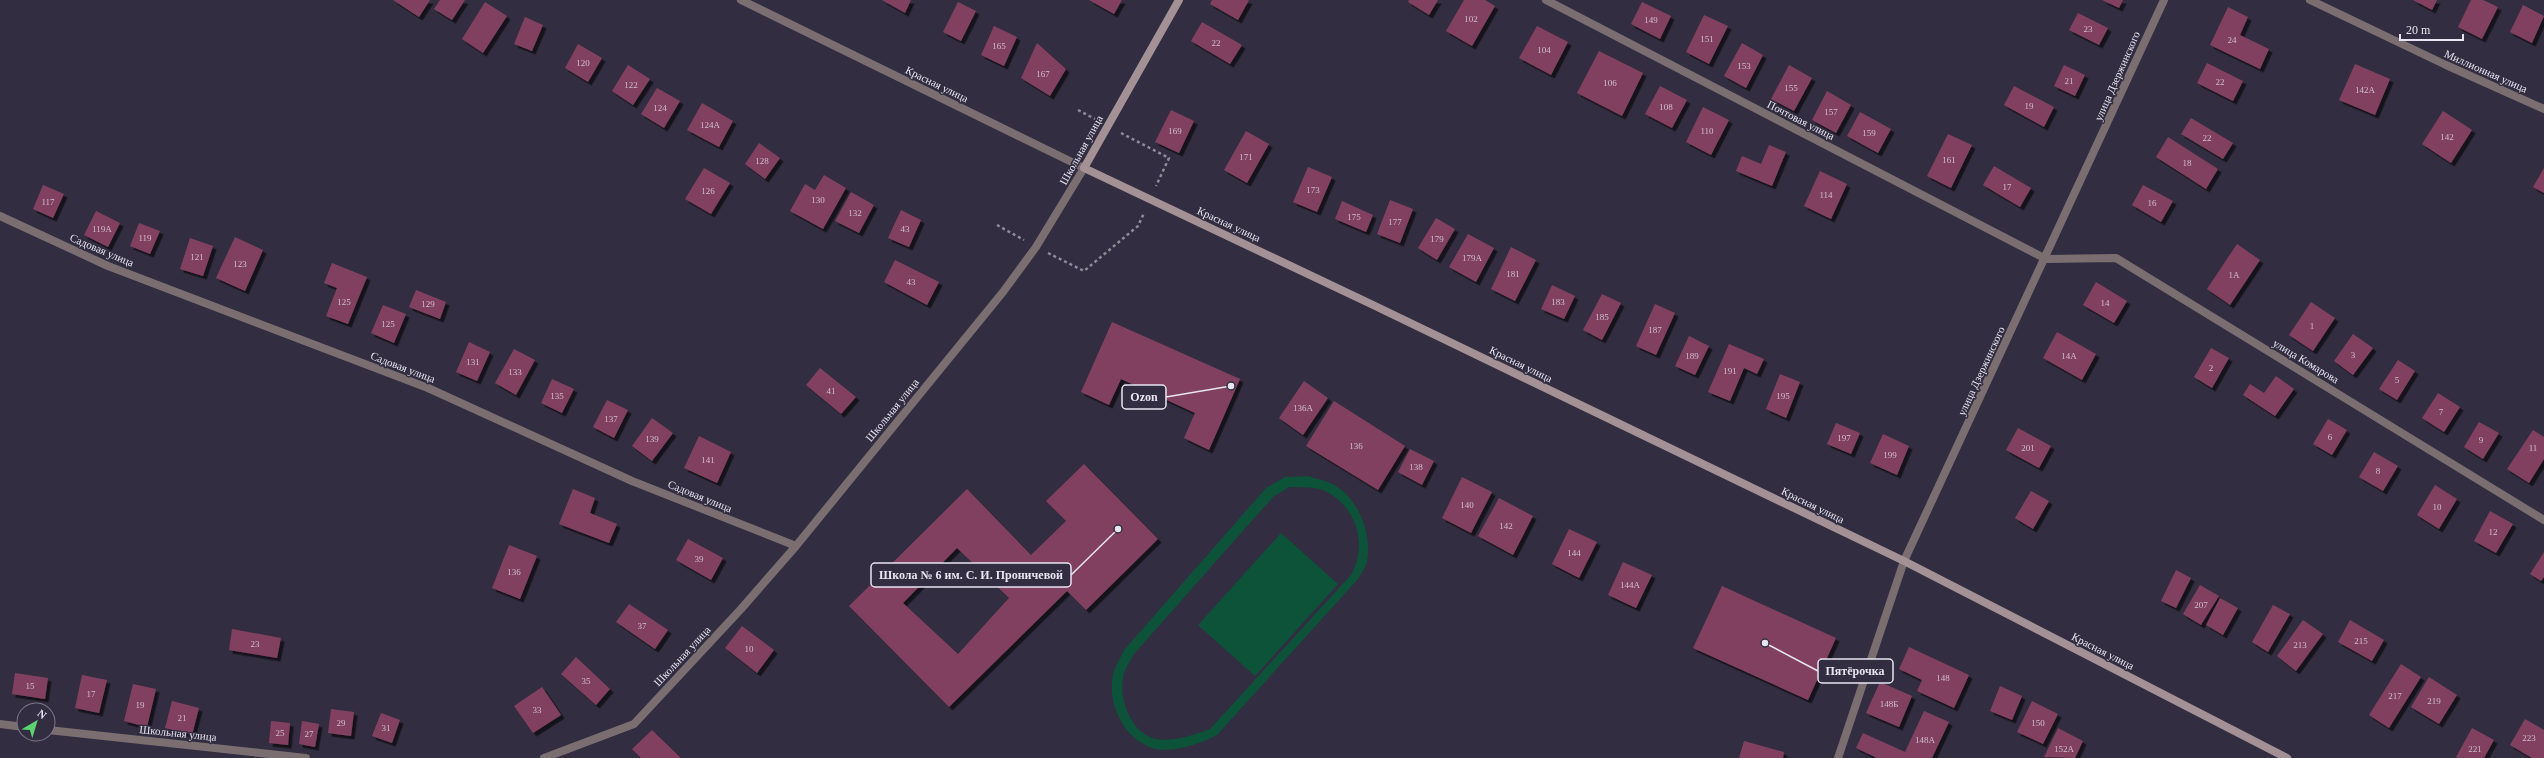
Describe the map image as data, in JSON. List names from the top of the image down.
{
  "streets": {
    "main road": ["Красная улица", "Школьная улица"],
    "street": [
      "Миллионная улица",
      "улица Дзержинского",
      "Почтовая улица",
      "Садовая улица",
      "улица Комарова"
    ]
  },
  "crossings": [
    ["улица Дзержинского", "Красная улица"],
    ["улица Дзержинского", "Почтовая улица"],
    ["улица Дзержинского", "улица Комарова"],
    ["Красная улица", "Школьная улица"],
    ["Почтовая улица", "улица Комарова"],
    ["Школьная улица", "Садовая улица"]
  ],
  "places": ["Ozon", "Школа № 6 им. С. И. Проничевой", "Пятёрочка"],
  "house_numbers": [
    "102",
    "149",
    "23",
    "151",
    "24",
    "22",
    "165",
    "104",
    "120",
    "153",
    "167",
    "21",
    "22",
    "106",
    "122",
    "155",
    "142А",
    "19",
    "108",
    "124",
    "157",
    "124А",
    "169",
    "110",
    "159",
    "142",
    "22",
    "171",
    "161",
    "128",
    "18",
    "17",
    "173",
    "126",
    "114",
    "130",
    "117",
    "16",
    "132",
    "175",
    "177",
    "119А",
    "43",
    "119",
    "179",
    "121",
    "179А",
    "123",
    "181",
    "1А",
    "43",
    "125",
    "183",
    "14",
    "129",
    "185",
    "125",
    "1",
    "187",
    "3",
    "189",
    "14А",
    "131",
    "2",
    "191",
    "133",
    "5",
    "41",
    "135",
    "195",
    "136А",
    "7",
    "137",
    "6",
    "197",
    "139",
    "9",
    "136",
    "201",
    "11",
    "199",
    "141",
    "138",
    "8",
    "140",
    "10",
    "142",
    "12",
    "144",
    "39",
    "136",
    "144А",
    "207",
    "37",
    "215",
    "23",
    "213",
    "10",
    "148",
    "35",
    "15",
    "17",
    "217",
    "219",
    "148Б",
    "19",
    "33",
    "21",
    "29",
    "150",
    "31",
    "25",
    "27",
    "223",
    "148А",
    "152А",
    "221"
  ],
  "scale_bar": "20 m",
  "north": "top right"
}
